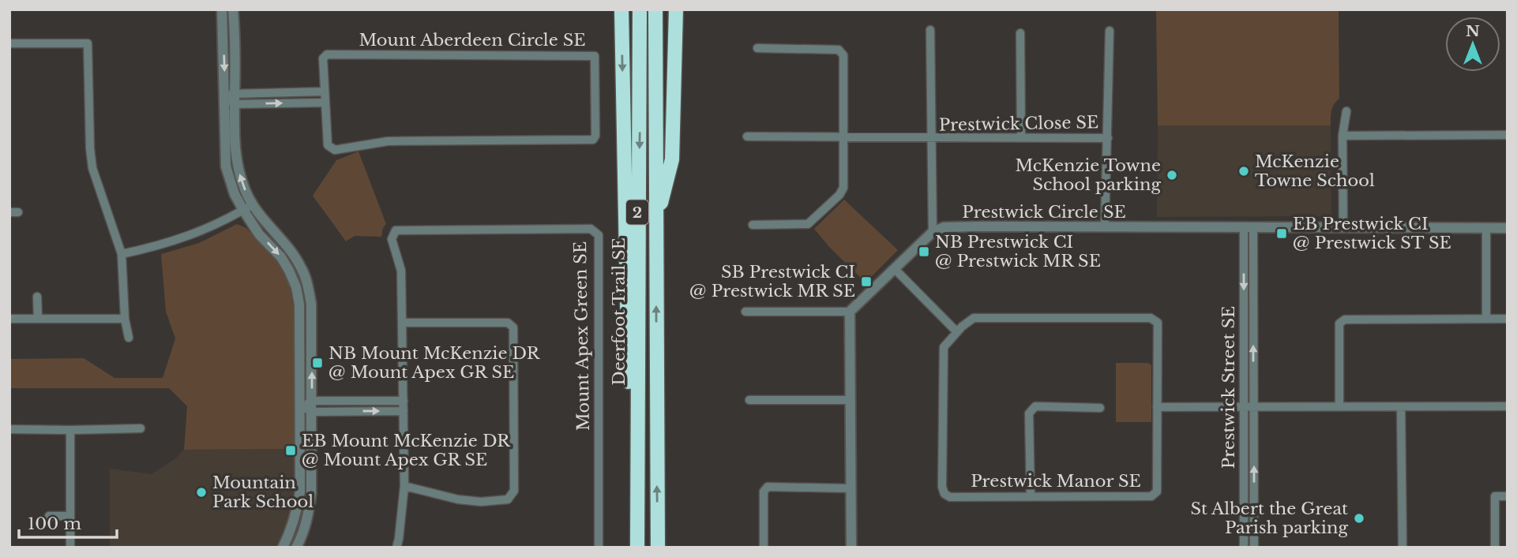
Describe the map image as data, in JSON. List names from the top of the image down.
{
  "streets": {
    "highway": ["2", "Deerfoot Trail SE"],
    "street": [
      "Mount Aberdeen Circle SE",
      "Prestwick Close SE",
      "Prestwick Circle SE",
      "Mount Apex Green SE",
      "Prestwick Street SE",
      "Prestwick Manor SE"
    ]
  },
  "crossings": [
    ["Prestwick Close SE", "Prestwick Circle SE"],
    ["Prestwick Circle SE", "Prestwick Street SE"]
  ],
  "places": {
    "other": [
      "McKenzie Towne School",
      "McKenzie Towne School parking",
      "Mountain Park School",
      "St Albert the Great Parish parking"
    ],
    "transit": [
      "EB Prestwick CI @ Prestwick ST SE",
      "NB Prestwick CI @ Prestwick MR SE",
      "SB Prestwick CI @ Prestwick MR SE",
      "NB Mount McKenzie DR @ Mount Apex GR SE",
      "EB Mount McKenzie DR @ Mount Apex GR SE"
    ]
  },
  "scale_bar": "100 m",
  "north": "top"
}
